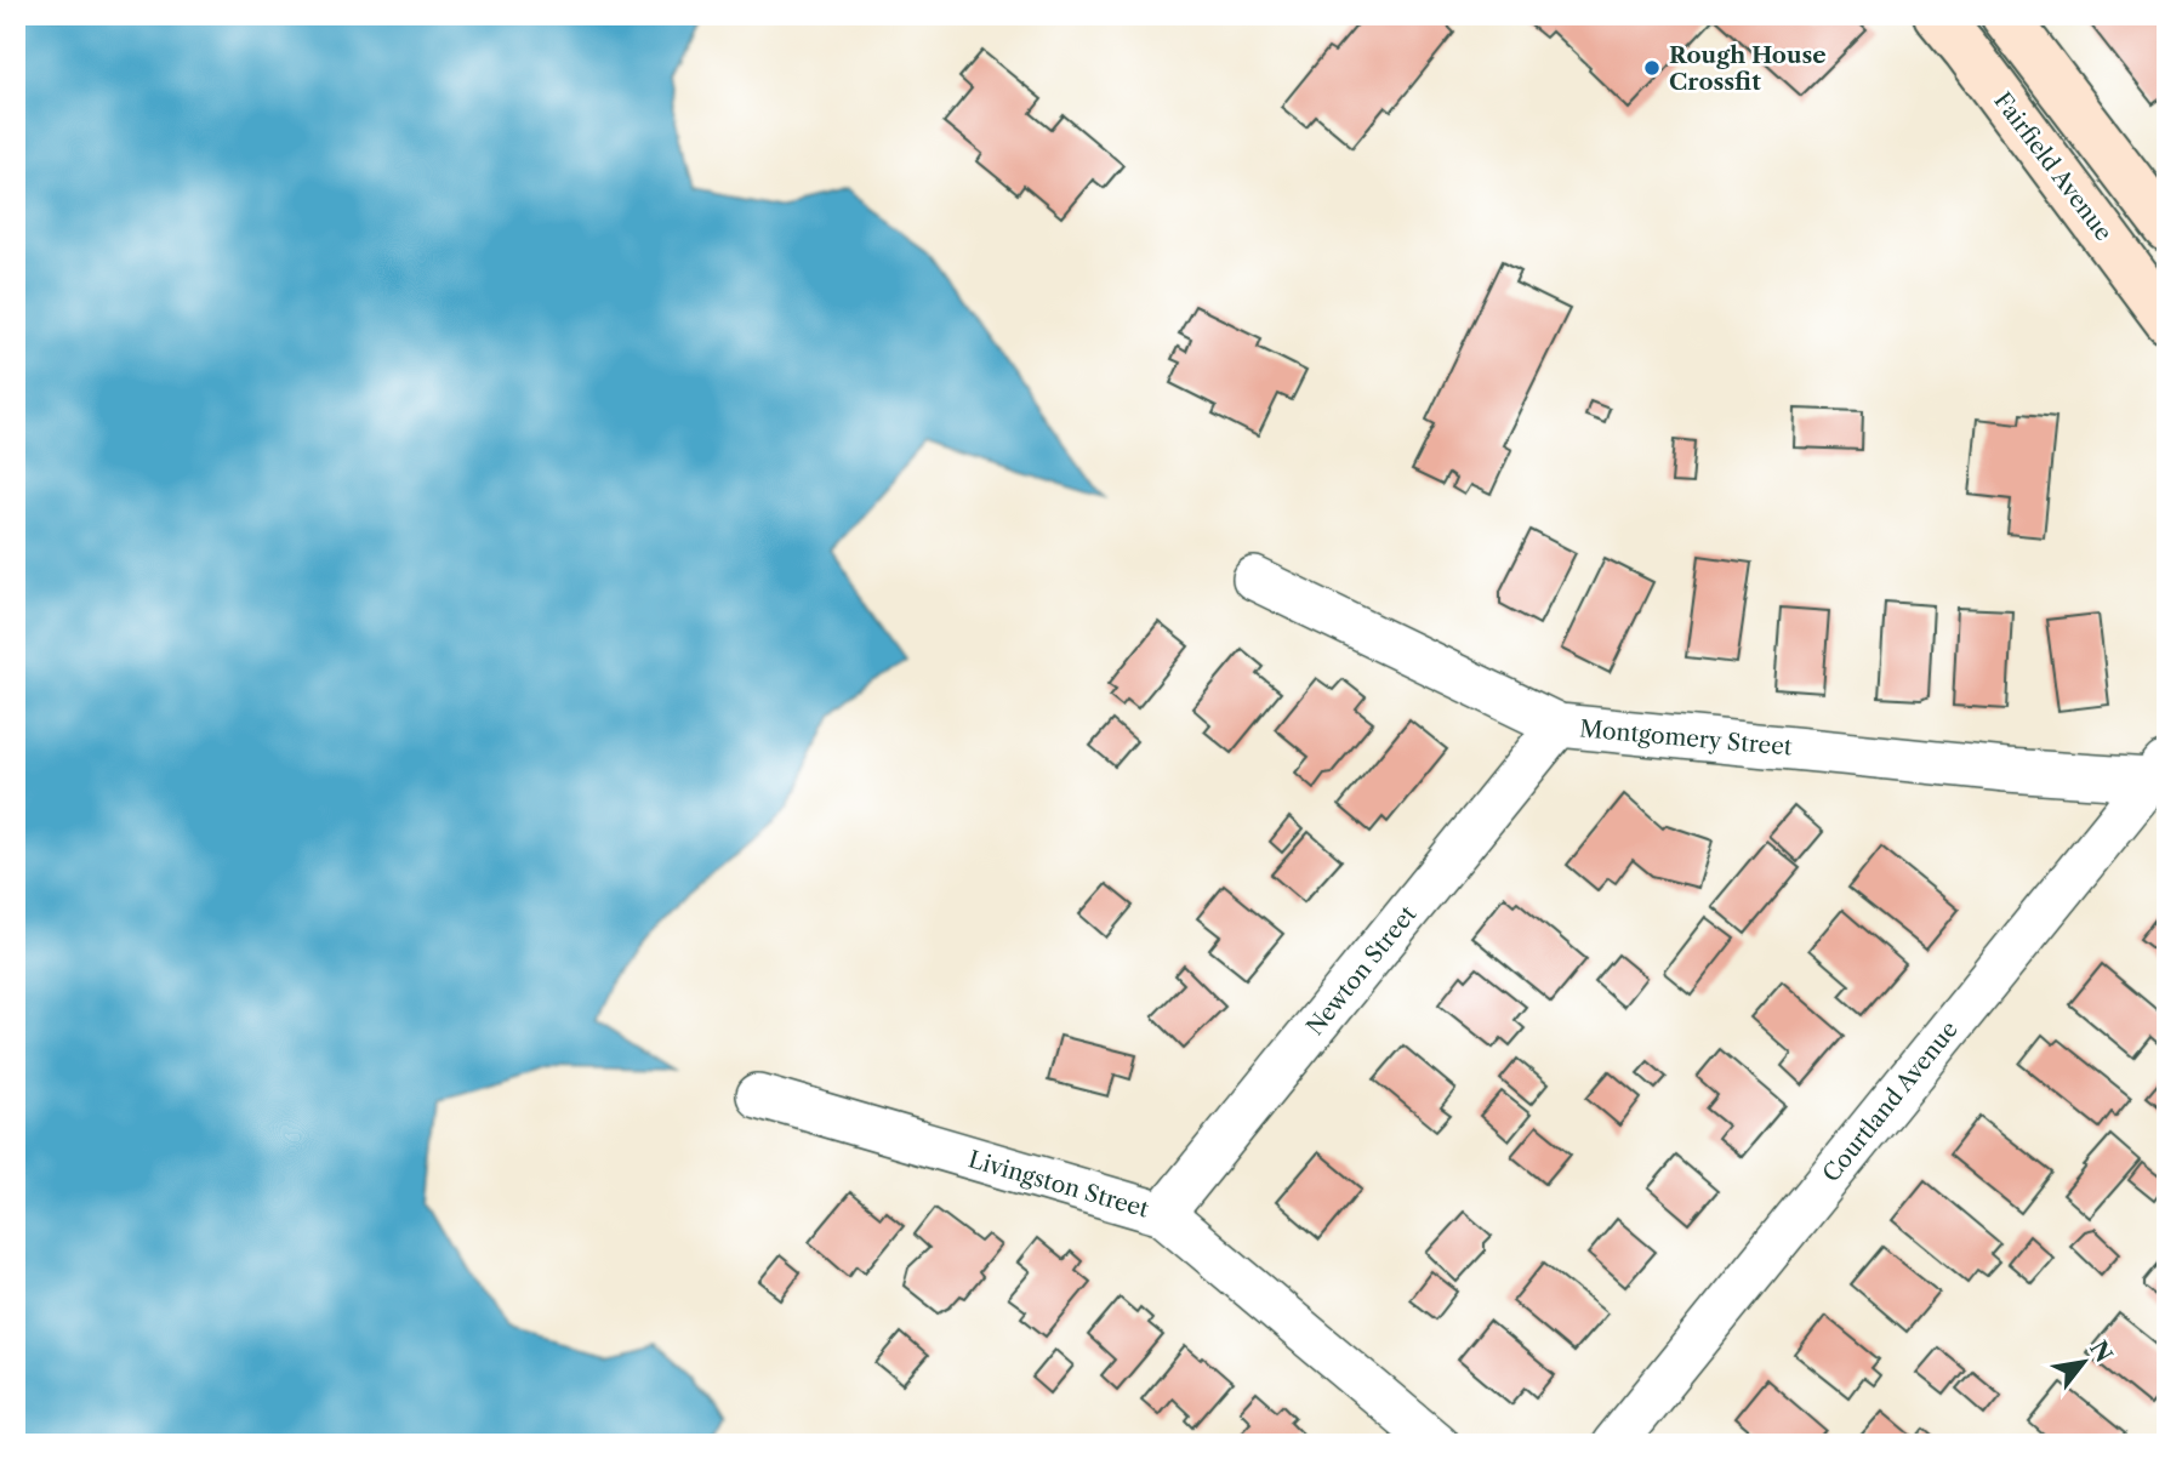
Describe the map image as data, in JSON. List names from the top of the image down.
{
  "streets": {
    "main road": ["Fairfield Avenue"],
    "street": [
      "Montgomery Street",
      "Newton Street",
      "Courtland Avenue",
      "Livingston Street"
    ]
  },
  "crossings": [
    ["Montgomery Street", "Newton Street"],
    ["Montgomery Street", "Courtland Avenue"],
    ["Newton Street", "Livingston Street"]
  ],
  "places": ["Rough House Crossfit"],
  "north": "top right"
}
